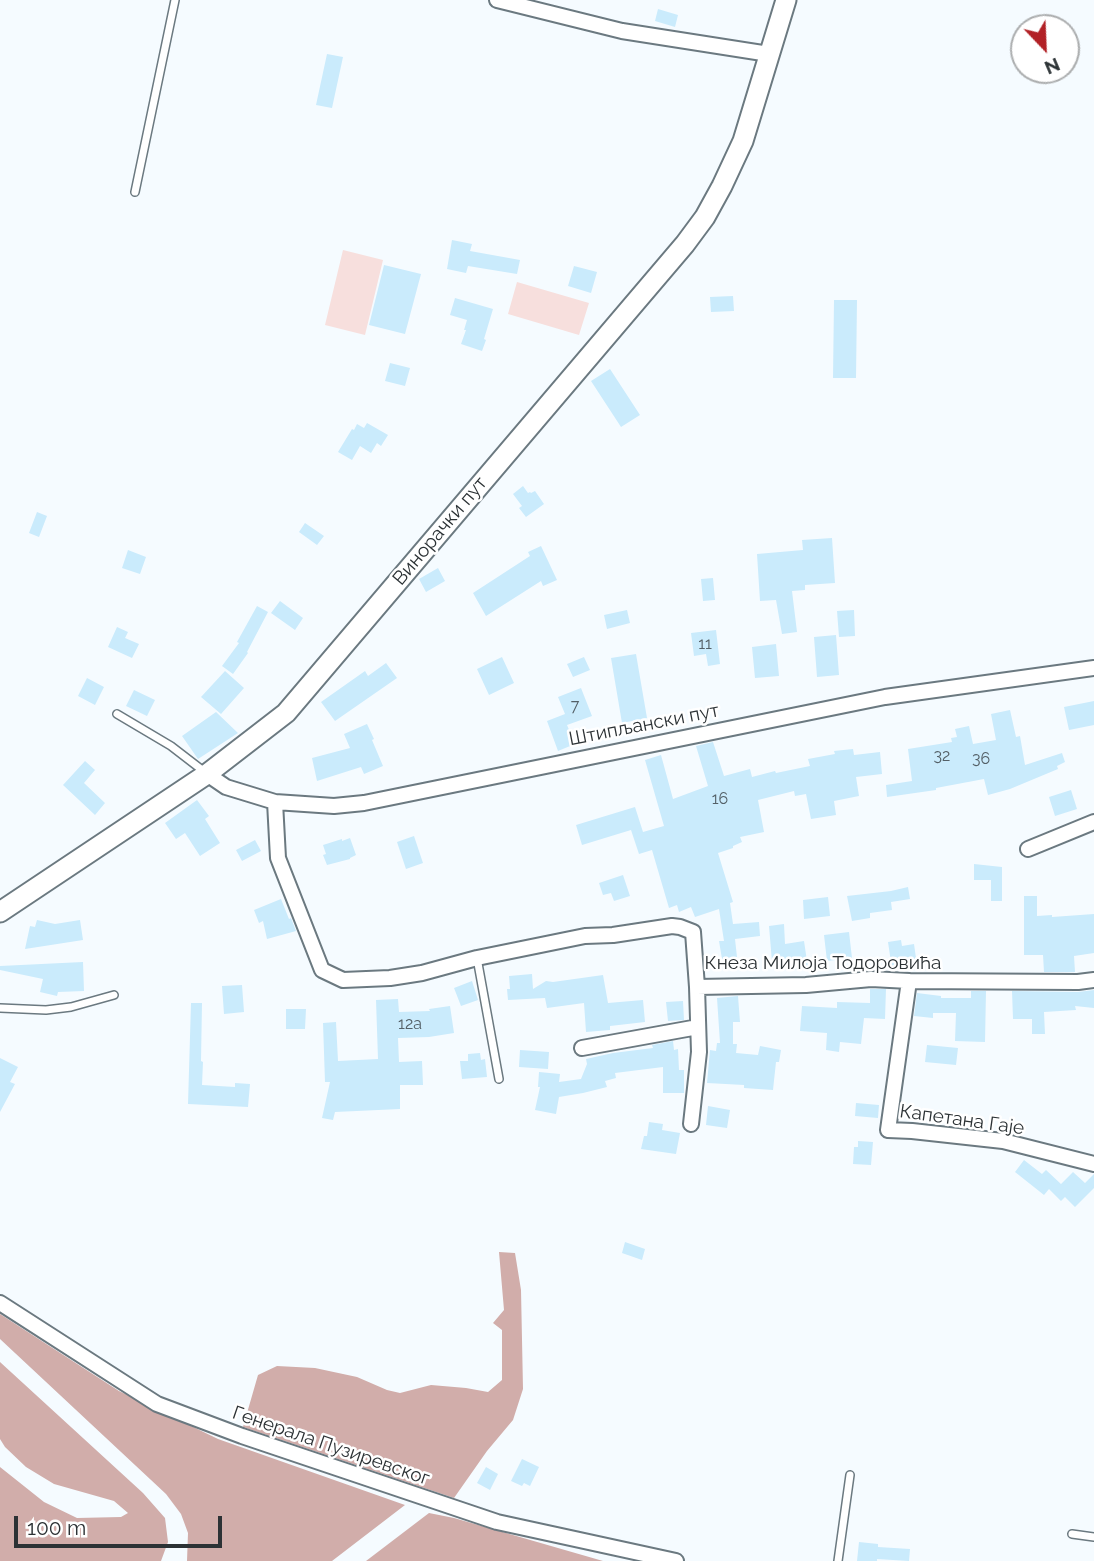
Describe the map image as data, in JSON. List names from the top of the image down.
{
  "streets": {
    "street": [
      "Винорачки пут",
      "Штипљански пут",
      "Кнеза Милоја Тодоровића",
      "Капетана Гаје",
      "Генерала Пузиревског"
    ]
  },
  "crossings": [
    ["Винорачки пут", "Штипљански пут"],
    ["Штипљански пут", "Кнеза Милоја Тодоровића"],
    ["Кнеза Милоја Тодоровића", "Капетана Гаје"]
  ],
  "house_numbers": [
    "11",
    "7",
    "32",
    "36",
    "16",
    "12a"
  ],
  "scale_bar": "100 m",
  "north": "bottom right"
}
